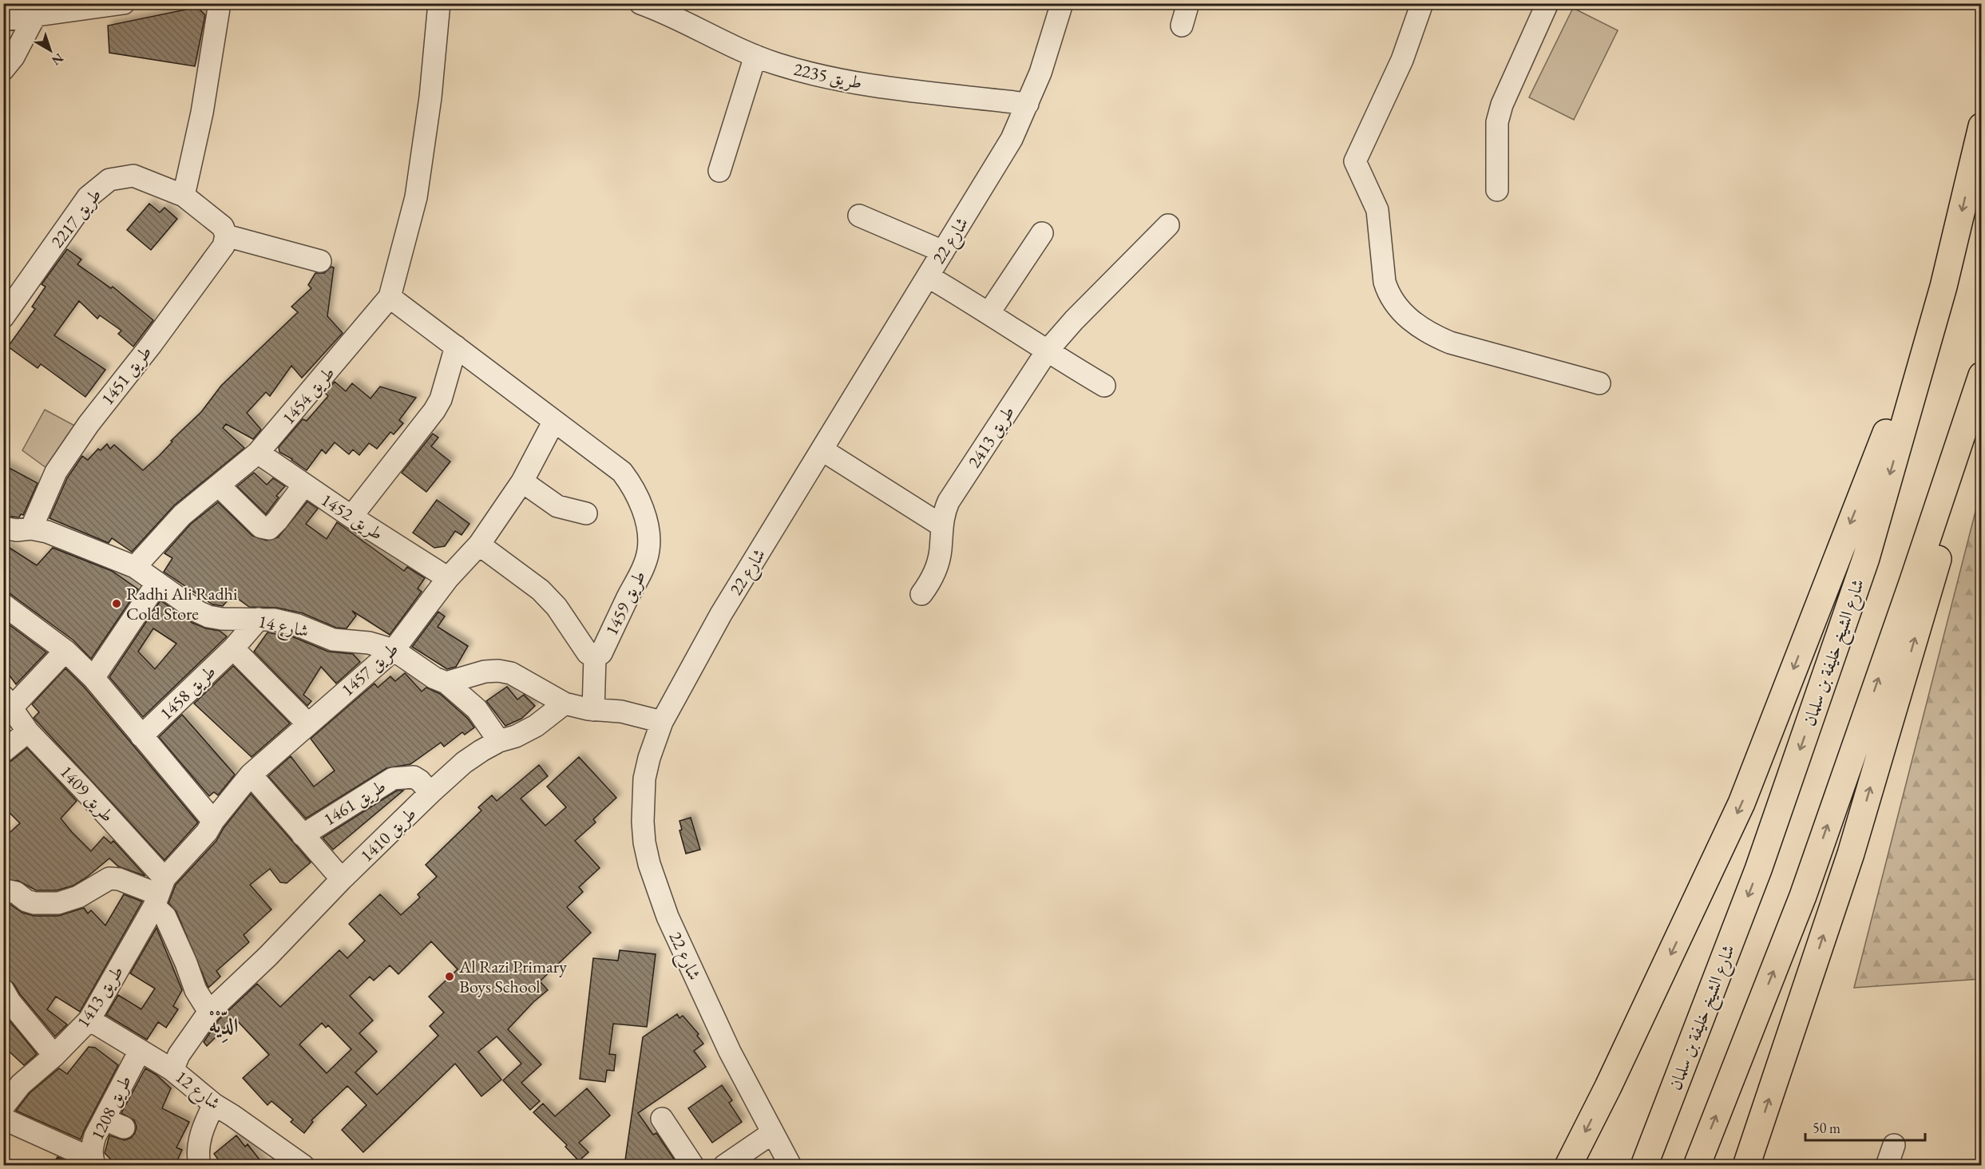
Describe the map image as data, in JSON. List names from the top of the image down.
{
  "streets": {
    "highway": ["شارع الشيخ خليفة بن سلمان"],
    "street": [
      "طريق 2235",
      "طريق 2217",
      "شارع 22",
      "طريق 1451",
      "طريق 1454",
      "طريق 2413",
      "طريق 1452",
      "طريق 1459",
      "شارع 14",
      "طريق 1457",
      "طريق 1458",
      "طريق 1409",
      "طريق 1461",
      "طريق 1410",
      "طريق 1413",
      "شارع 12",
      "طريق 1208"
    ]
  },
  "crossings": [
    ["طريق 2235", "شارع 22"],
    ["طريق 2217", "طريق 1451"],
    ["طريق 1451", "شارع 14"],
    ["طريق 1454", "طريق 1452"],
    ["طريق 1454", "طريق 1459"],
    ["طريق 1454", "شارع 14"],
    ["طريق 1452", "طريق 1457"],
    ["طريق 1459", "طريق 1457"],
    ["شارع 14", "طريق 1457"],
    ["شارع 14", "طريق 1458"],
    ["طريق 1457", "طريق 1409"],
    ["طريق 1457", "طريق 1461"],
    ["طريق 1457", "طريق 1413"],
    ["طريق 1409", "طريق 1410"],
    ["طريق 1409", "طريق 1413"],
    ["طريق 1461", "طريق 1410"],
    ["طريق 1410", "شارع 12"],
    ["طريق 1413", "شارع 12"],
    ["شارع 12", "طريق 1208"]
  ],
  "districts": ["الدِّيْهْ"],
  "places": ["Radhi Ali Radhi Cold Store", "Al Razi Primary Boys School"],
  "scale_bar": "50 m",
  "north": "bottom right"
}
